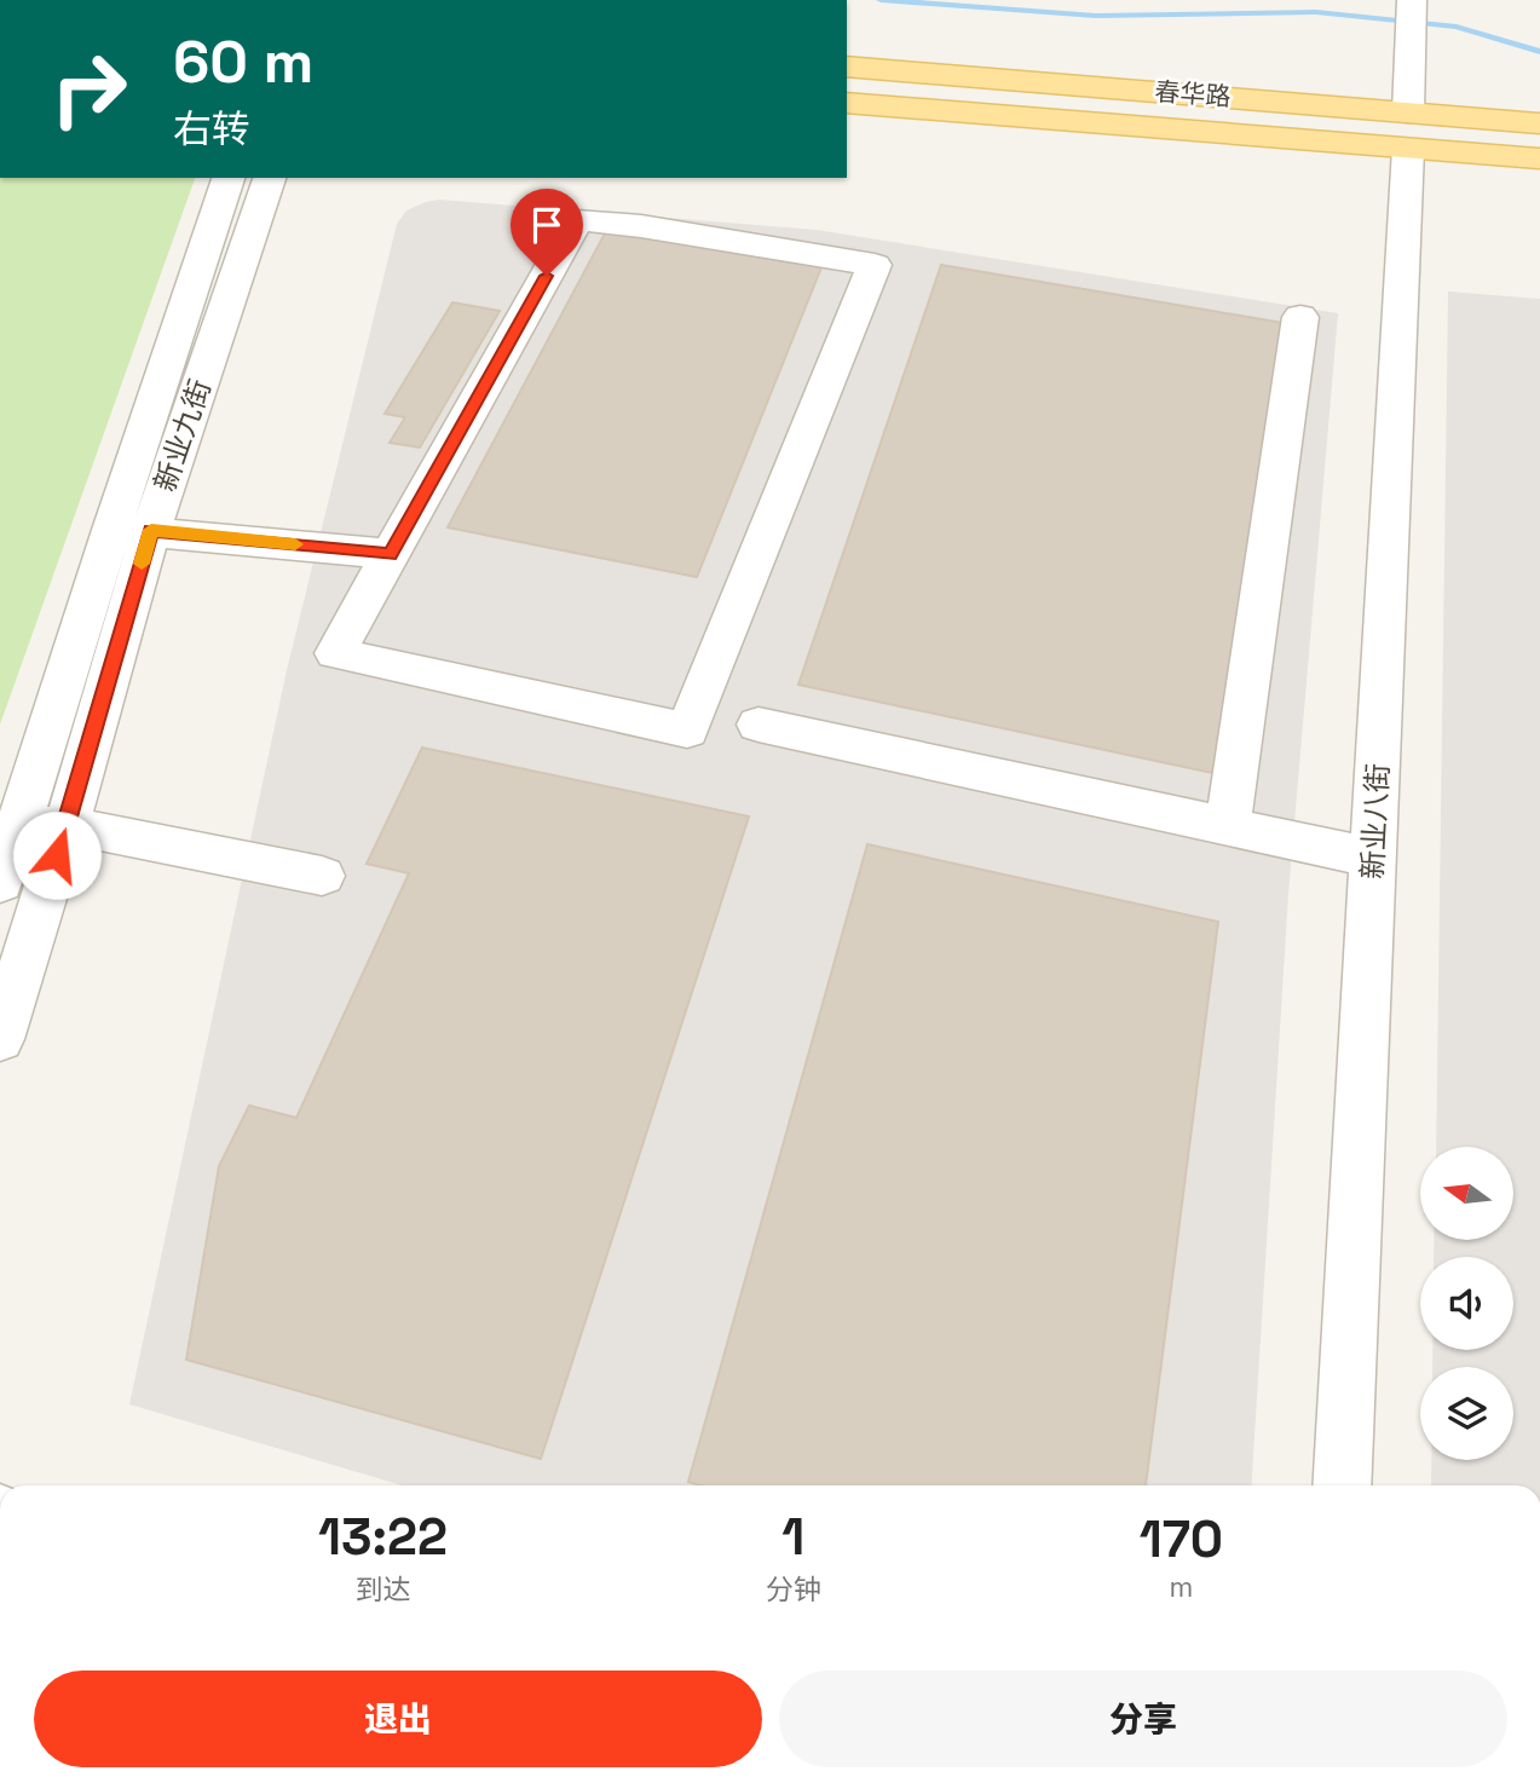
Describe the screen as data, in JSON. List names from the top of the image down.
{
  "streets": {
    "main road": ["春华路"],
    "street": ["新业九街", "新业八街"]
  },
  "crossings": [
    ["春华路", "新业八街"]
  ],
  "north": "left",
  "page": {
    "turn": ["60 m", "右转"],
    "eta": [
      "13:22",
      "到达",
      "1",
      "分钟",
      "170",
      "m"
    ],
    "buttons": ["退出", "分享"]
  }
}
